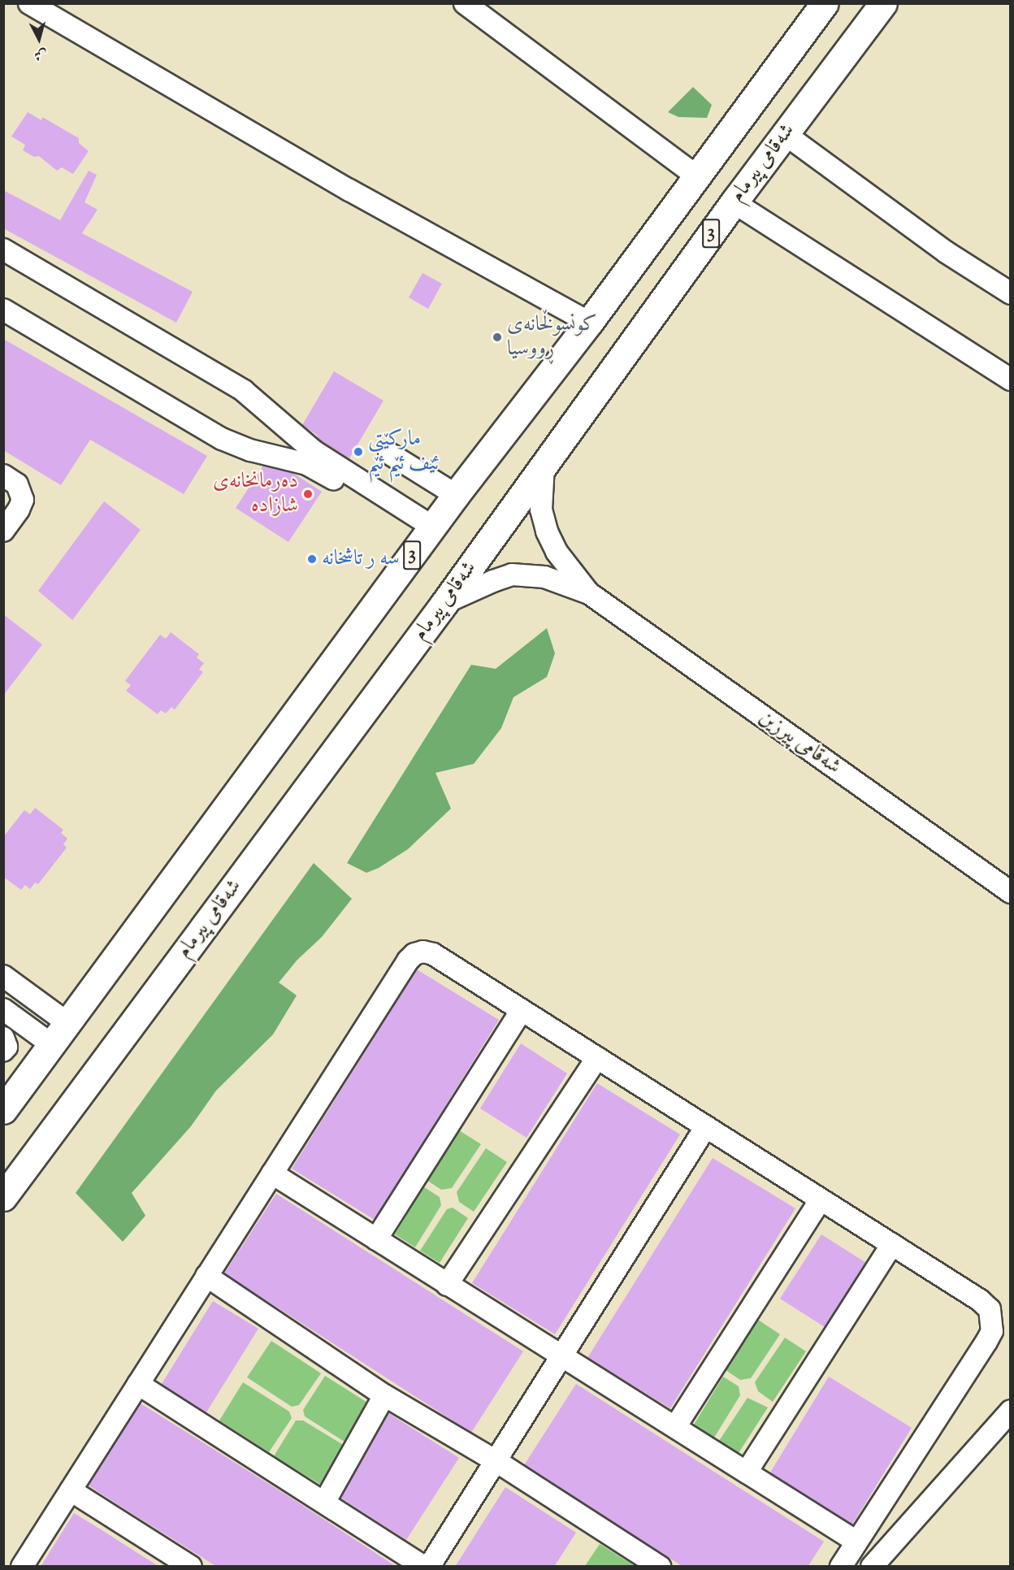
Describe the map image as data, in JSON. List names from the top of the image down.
{
  "streets": {
    "highway": ["شەقامی پیرمام", "3"],
    "street": ["شەقامی پیرزین"]
  },
  "places": [
    "کونسوڵخانەی ڕووسیا",
    "مارکێتی ئێف ئێم ئێم",
    "دەرمانخانەی شازادە",
    "سه ر تاشخانه"
  ],
  "north": "bottom"
}
